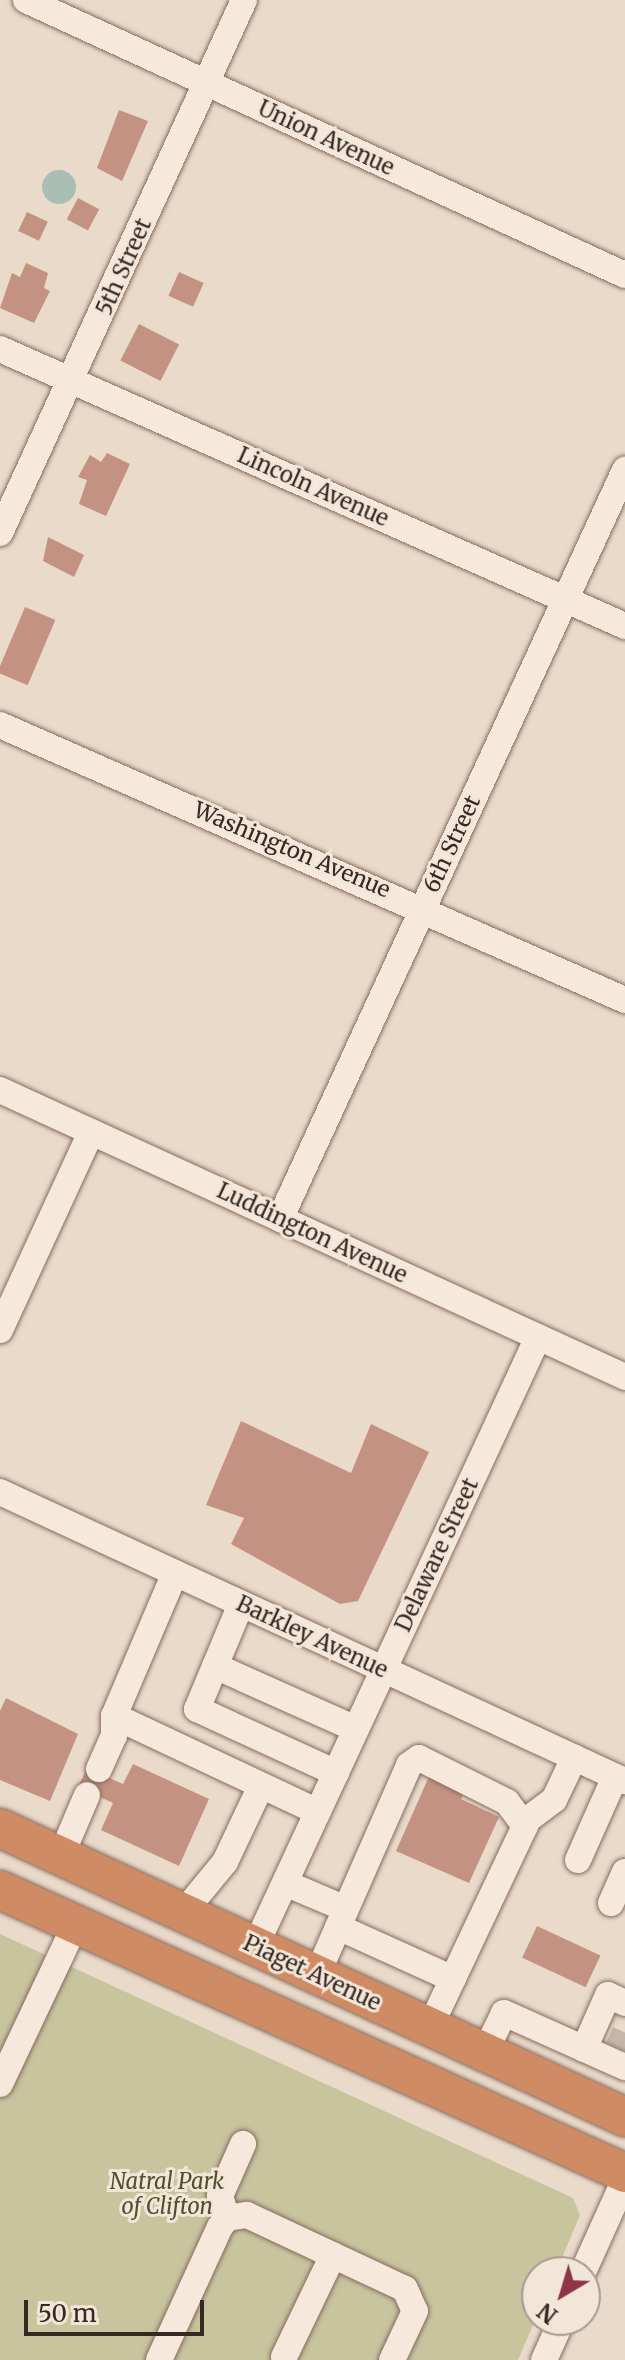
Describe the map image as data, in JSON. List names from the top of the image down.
{
  "streets": {
    "highway": ["Piaget Avenue"],
    "street": [
      "Union Avenue",
      "5th Street",
      "Lincoln Avenue",
      "6th Street",
      "Washington Avenue",
      "Luddington Avenue",
      "Delaware Street",
      "Barkley Avenue"
    ]
  },
  "crossings": [
    ["Union Avenue", "5th Street"],
    ["5th Street", "Lincoln Avenue"],
    ["Lincoln Avenue", "6th Street"],
    ["6th Street", "Washington Avenue"],
    ["6th Street", "Luddington Avenue"],
    ["Luddington Avenue", "Delaware Street"],
    ["Delaware Street", "Barkley Avenue"],
    ["Delaware Street", "Piaget Avenue"]
  ],
  "parks": ["Natral Park of Clifton"],
  "scale_bar": "50 m",
  "north": "bottom left"
}
